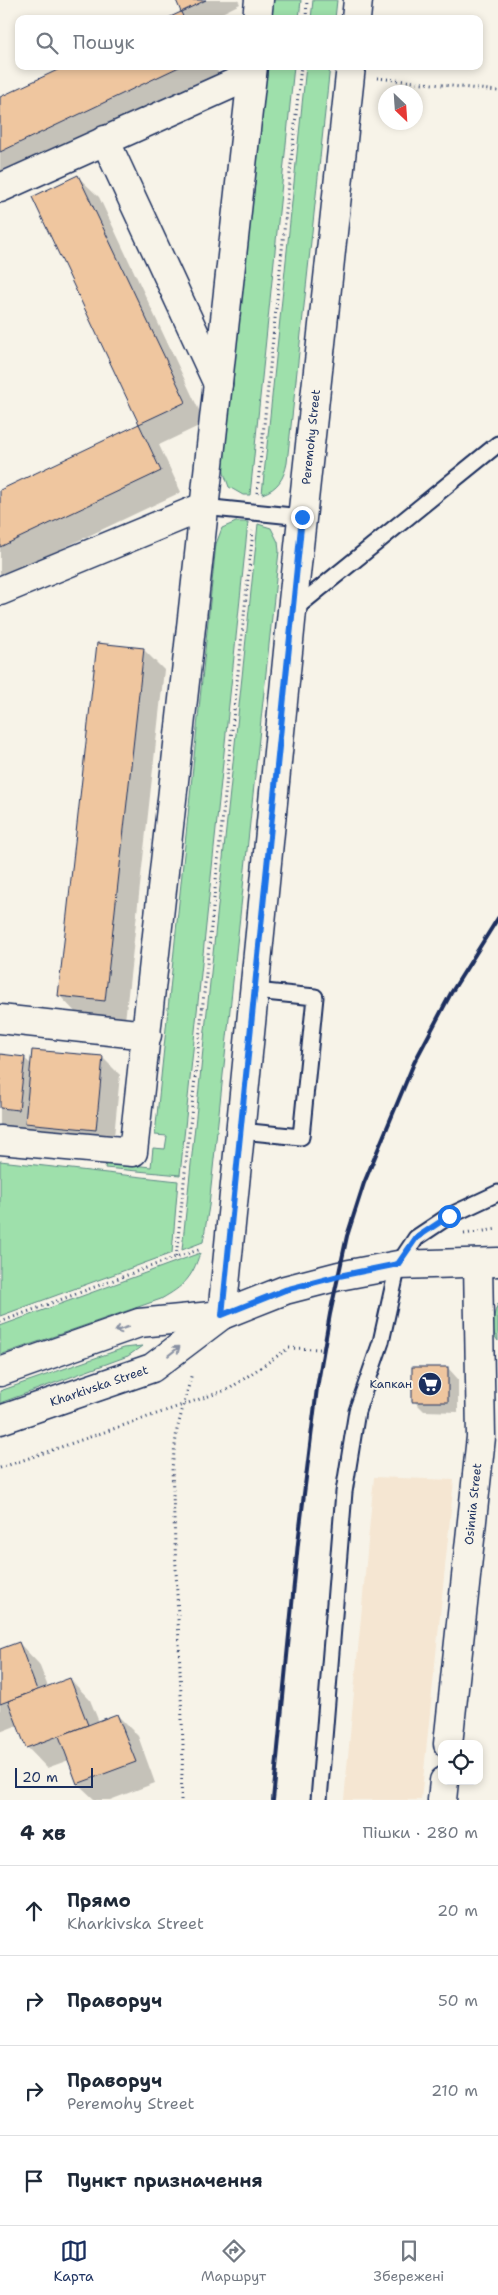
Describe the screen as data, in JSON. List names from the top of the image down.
{
  "streets": {
    "street": ["Peremohy Street", "Kharkivska Street", "Osinnia Street"]
  },
  "crossings": [
    ["Peremohy Street", "Kharkivska Street"]
  ],
  "places": {
    "supermarket": ["Капкан"]
  },
  "scale_bar": "20 m",
  "north": "bottom right",
  "page": {
    "search": "Пошук",
    "scale": "20 m",
    "heading": ["4 хв", "Пішки · 280 m"],
    "list": [
      ["Прямо", "Kharkivska Street", "20 m"],
      ["Праворуч", "50 m"],
      ["Праворуч", "Peremohy Street", "210 m"],
      "Пункт призначення"
    ],
    "nav": ["Карта", "Маршрут", "Збережені"]
  }
}
